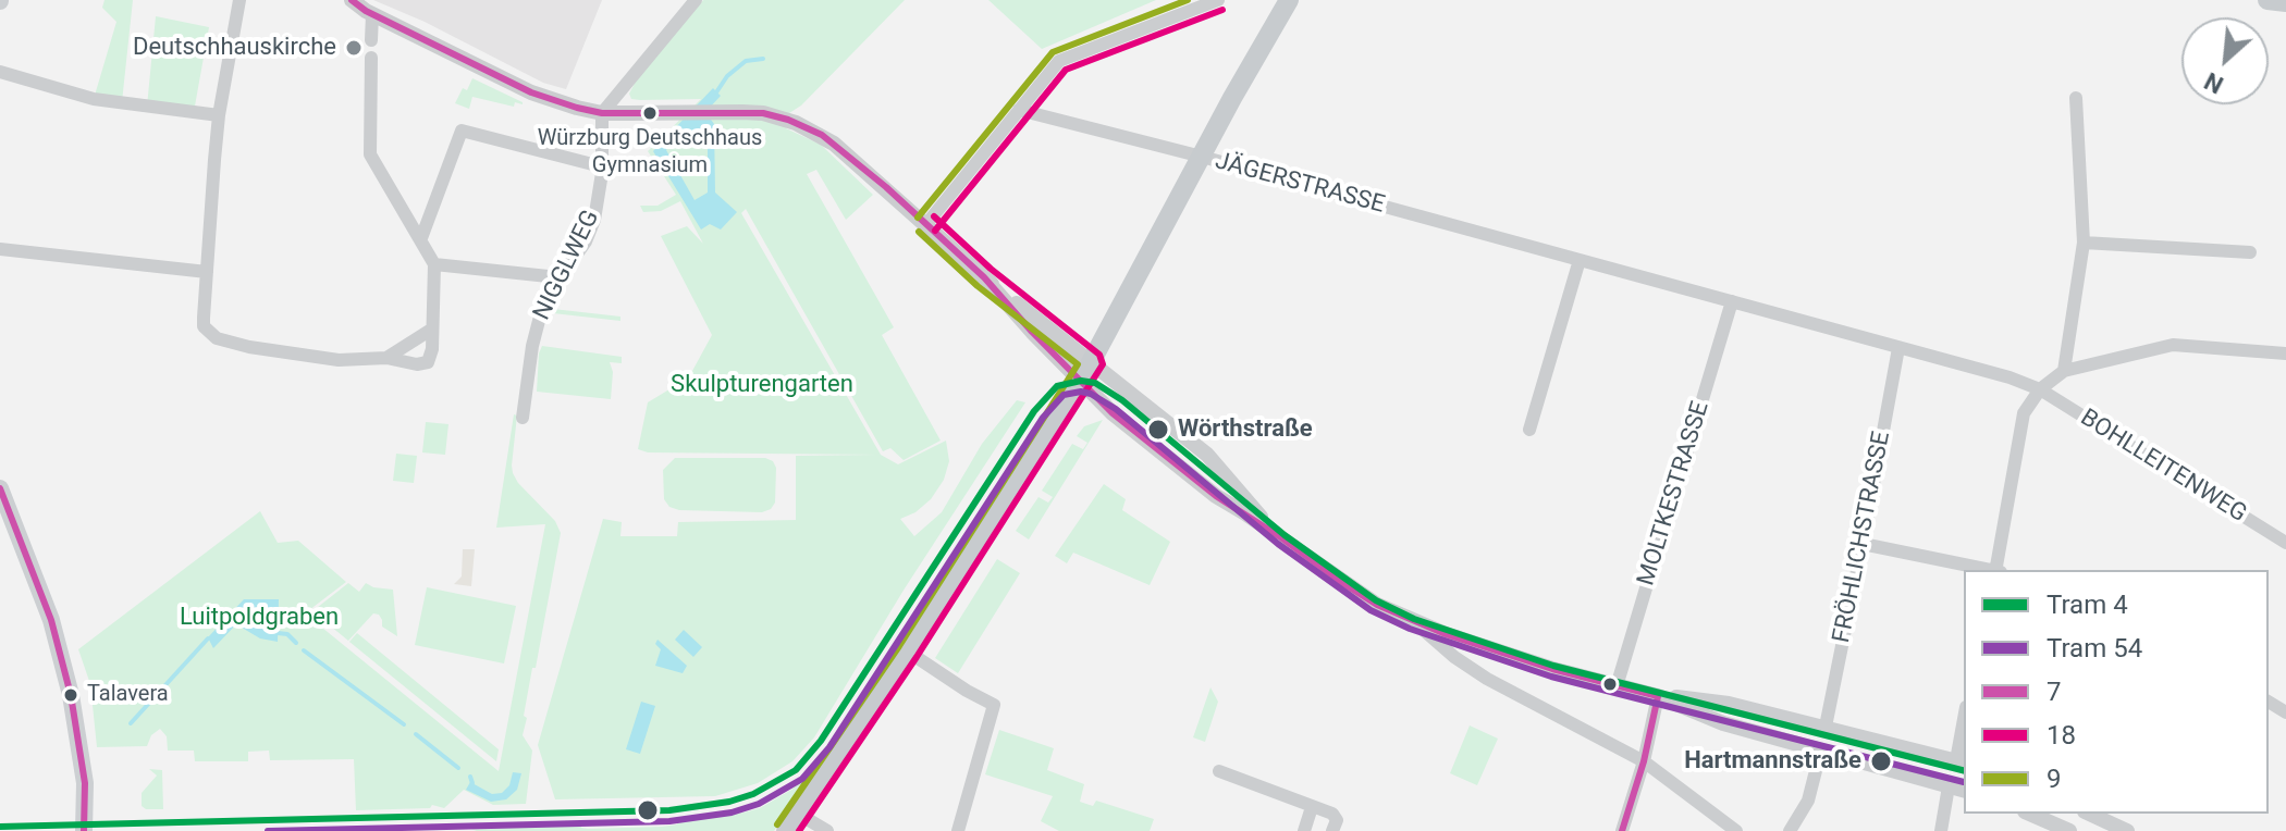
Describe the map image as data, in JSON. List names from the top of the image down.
{
  "streets": {
    "street": [
      "JÄGERSTRASSE",
      "NIGGLWEG",
      "BOHLLEITENWEG",
      "MOLTKESTRASSE",
      "FRÖHLICHSTRASSE"
    ]
  },
  "crossings": [
    ["JÄGERSTRASSE", "BOHLLEITENWEG"],
    ["JÄGERSTRASSE", "MOLTKESTRASSE"],
    ["JÄGERSTRASSE", "FRÖHLICHSTRASSE"]
  ],
  "parks": ["Skulpturengarten", "Luitpoldgraben"],
  "places": [
    "Deutschhauskirche",
    "Würzburg Deutschhaus Gymnasium",
    "Wörthstraße",
    "Talavera",
    "Hartmannstraße"
  ],
  "lines": [
    "transit line 7",
    "transit line 9",
    "transit line 18",
    "tram line 4",
    "tram line 54"
  ],
  "legend": [
    "Tram 4",
    "Tram 54",
    "7",
    "18",
    "9"
  ],
  "north": "bottom left"
}
